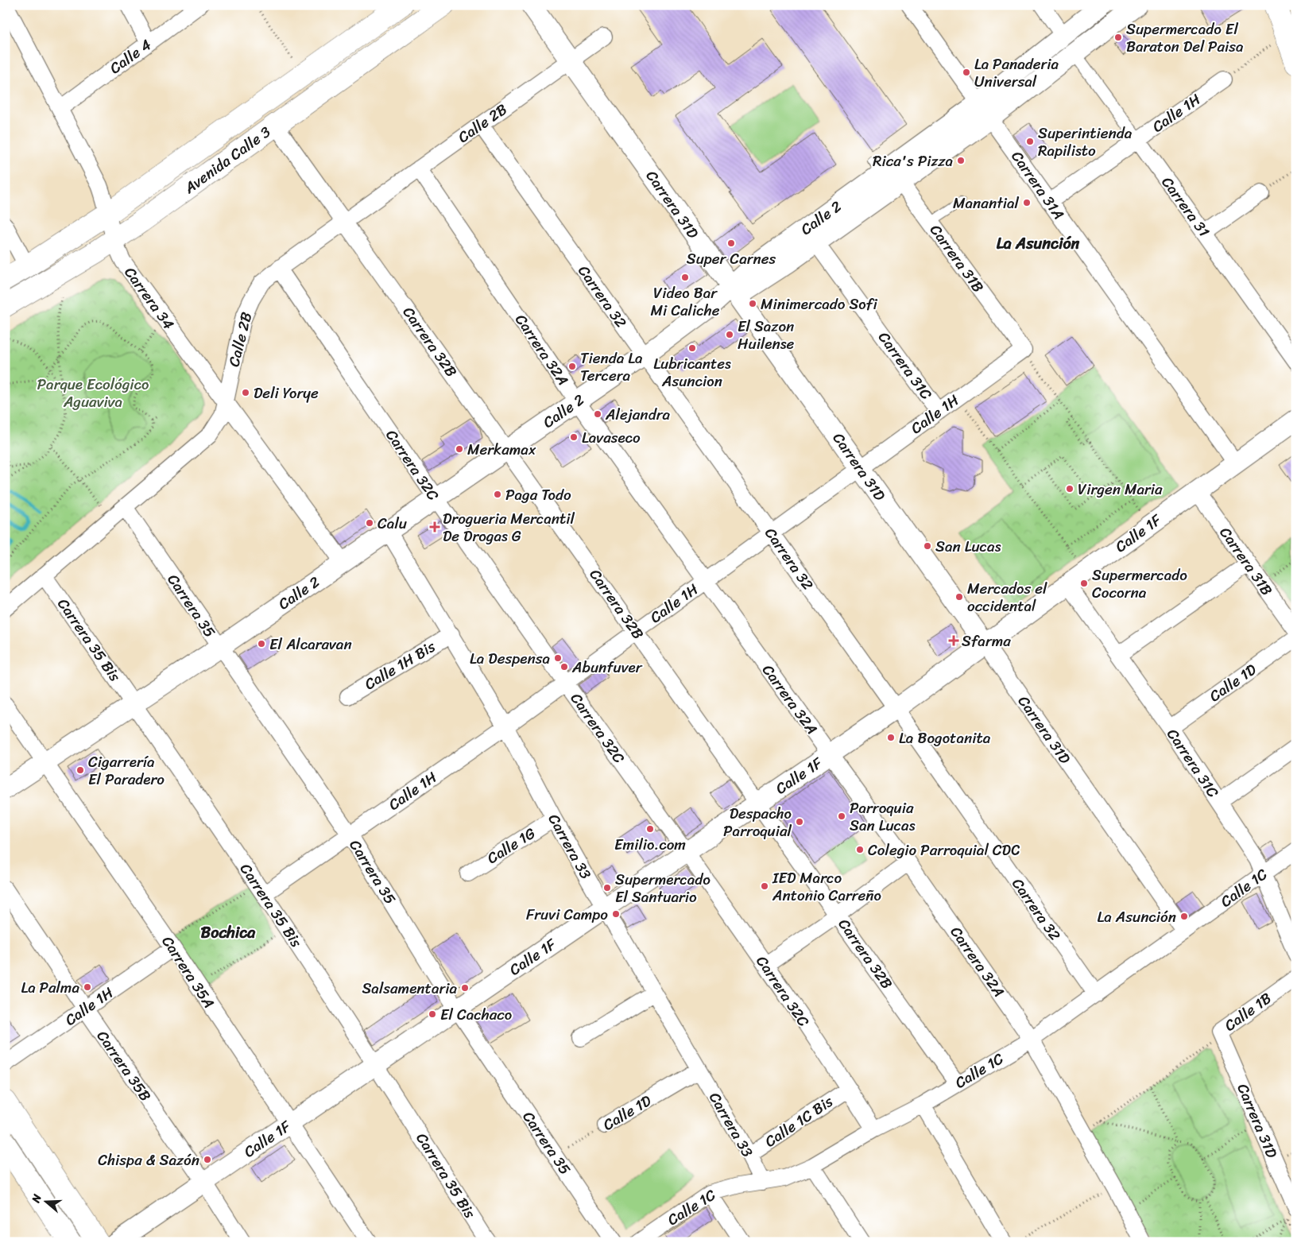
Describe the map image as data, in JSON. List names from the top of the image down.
{
  "streets": {
    "main road": ["Avenida Calle 3"],
    "street": [
      "Calle 4",
      "Calle 1H",
      "Calle 2B",
      "Carrera 31A",
      "Carrera 31D",
      "Carrera 31",
      "Calle 2",
      "Carrera 31B",
      "Carrera 32",
      "Carrera 34",
      "Carrera 32B",
      "Carrera 32A",
      "Carrera 31C",
      "Carrera 32C",
      "Calle 1F",
      "Carrera 35",
      "Carrera 35 Bis",
      "Calle 1H Bis",
      "Calle 1D",
      "Calle 1G",
      "Carrera 33",
      "Calle 1C",
      "Carrera 35A",
      "Calle 1B",
      "Carrera 35B",
      "Calle 1C Bis"
    ]
  },
  "crossings": [
    ["Calle 4", "Carrera 34"],
    ["Calle 1H", "Carrera 31A"],
    ["Calle 1H", "Carrera 31D"],
    ["Calle 1H", "Carrera 31"],
    ["Calle 1H", "Carrera 31B"],
    ["Calle 1H", "Carrera 32"],
    ["Calle 1H", "Carrera 32B"],
    ["Calle 1H", "Carrera 32A"],
    ["Calle 1H", "Carrera 31C"],
    ["Calle 1H", "Carrera 32C"],
    ["Calle 1H", "Carrera 35"],
    ["Calle 1H", "Carrera 35 Bis"],
    ["Calle 1H", "Carrera 33"],
    ["Calle 1H", "Carrera 35A"],
    ["Calle 1H", "Carrera 35B"],
    ["Calle 2B", "Carrera 31D"],
    ["Calle 2B", "Carrera 32"],
    ["Calle 2B", "Carrera 34"],
    ["Calle 2B", "Carrera 32B"],
    ["Calle 2B", "Carrera 32A"],
    ["Calle 2B", "Carrera 32C"],
    ["Calle 2B", "Carrera 35"],
    ["Calle 2B", "Carrera 35 Bis"],
    ["Avenida Calle 3", "Carrera 34"],
    ["Avenida Calle 3", "Carrera 32B"],
    ["Carrera 31A", "Calle 2"],
    ["Carrera 31A", "Calle 1F"],
    ["Carrera 31D", "Calle 2"],
    ["Carrera 31D", "Calle 1F"],
    ["Carrera 31D", "Calle 1C"],
    ["Carrera 31D", "Calle 1B"],
    ["Carrera 31", "Calle 2"],
    ["Calle 2", "Carrera 31B"],
    ["Calle 2", "Carrera 32"],
    ["Calle 2", "Carrera 34"],
    ["Calle 2", "Carrera 32B"],
    ["Calle 2", "Carrera 32A"],
    ["Calle 2", "Carrera 31C"],
    ["Calle 2", "Carrera 32C"],
    ["Calle 2", "Carrera 35"],
    ["Calle 2", "Carrera 35 Bis"],
    ["Calle 2", "Carrera 33"],
    ["Calle 2", "Carrera 35A"],
    ["Carrera 31B", "Calle 1F"],
    ["Carrera 32", "Calle 1F"],
    ["Carrera 32", "Calle 1C"],
    ["Carrera 32B", "Calle 1F"],
    ["Carrera 32B", "Calle 1C"],
    ["Carrera 32A", "Calle 1F"],
    ["Carrera 32A", "Calle 1C"],
    ["Carrera 31C", "Calle 1F"],
    ["Carrera 31C", "Calle 1D"],
    ["Carrera 31C", "Calle 1C"],
    ["Carrera 32C", "Calle 1F"],
    ["Carrera 32C", "Calle 1C"],
    ["Carrera 32C", "Calle 1C Bis"],
    ["Calle 1F", "Carrera 35"],
    ["Calle 1F", "Carrera 35 Bis"],
    ["Calle 1F", "Carrera 33"],
    ["Calle 1F", "Carrera 35A"],
    ["Calle 1F", "Carrera 35B"],
    ["Carrera 35", "Calle 1D"],
    ["Calle 1H Bis", "Carrera 33"],
    ["Calle 1D", "Carrera 33"],
    ["Calle 1G", "Carrera 33"],
    ["Carrera 33", "Calle 1C"],
    ["Carrera 33", "Calle 1C Bis"]
  ],
  "districts": ["La Asunción", "Bochica"],
  "parks": ["Parque Ecológico Aguaviva"],
  "places": {
    "other": [
      "Supermercado El Baraton Del Paisa",
      "La Panaderia Universal",
      "Superintienda Rapilisto",
      "Rica's Pizza",
      "Manantial",
      "Super Carnes",
      "Video Bar Mi Caliche",
      "Minimercado Sofi",
      "El Sazon Huilense",
      "Lubricantes Asuncion",
      "Tienda La Tercera",
      "Deli Yorye",
      "Alejandra",
      "Lavaseco",
      "Merkamax",
      "Virgen Maria",
      "Paga Todo",
      "Calu",
      "San Lucas",
      "Supermercado Cocorna",
      "Mercados el occidental",
      "El Alcaravan",
      "La Despensa",
      "Abunfuver",
      "La Bogotanita",
      "Cigarrería El Paradero",
      "Parroquia San Lucas",
      "Despacho Parroquial",
      "Emilio.com",
      "Colegio Parroquial CDC",
      "IED Marco Antonio Carreño",
      "Supermercado El Santuario",
      "Fruvi Campo",
      "La Asunción",
      "La Palma",
      "Salsamentaria",
      "El Cachaco",
      "Chispa & Sazón"
    ],
    "health": ["Drogueria Mercantil De Drogas G", "Sfarma"]
  },
  "north": "left"
}
